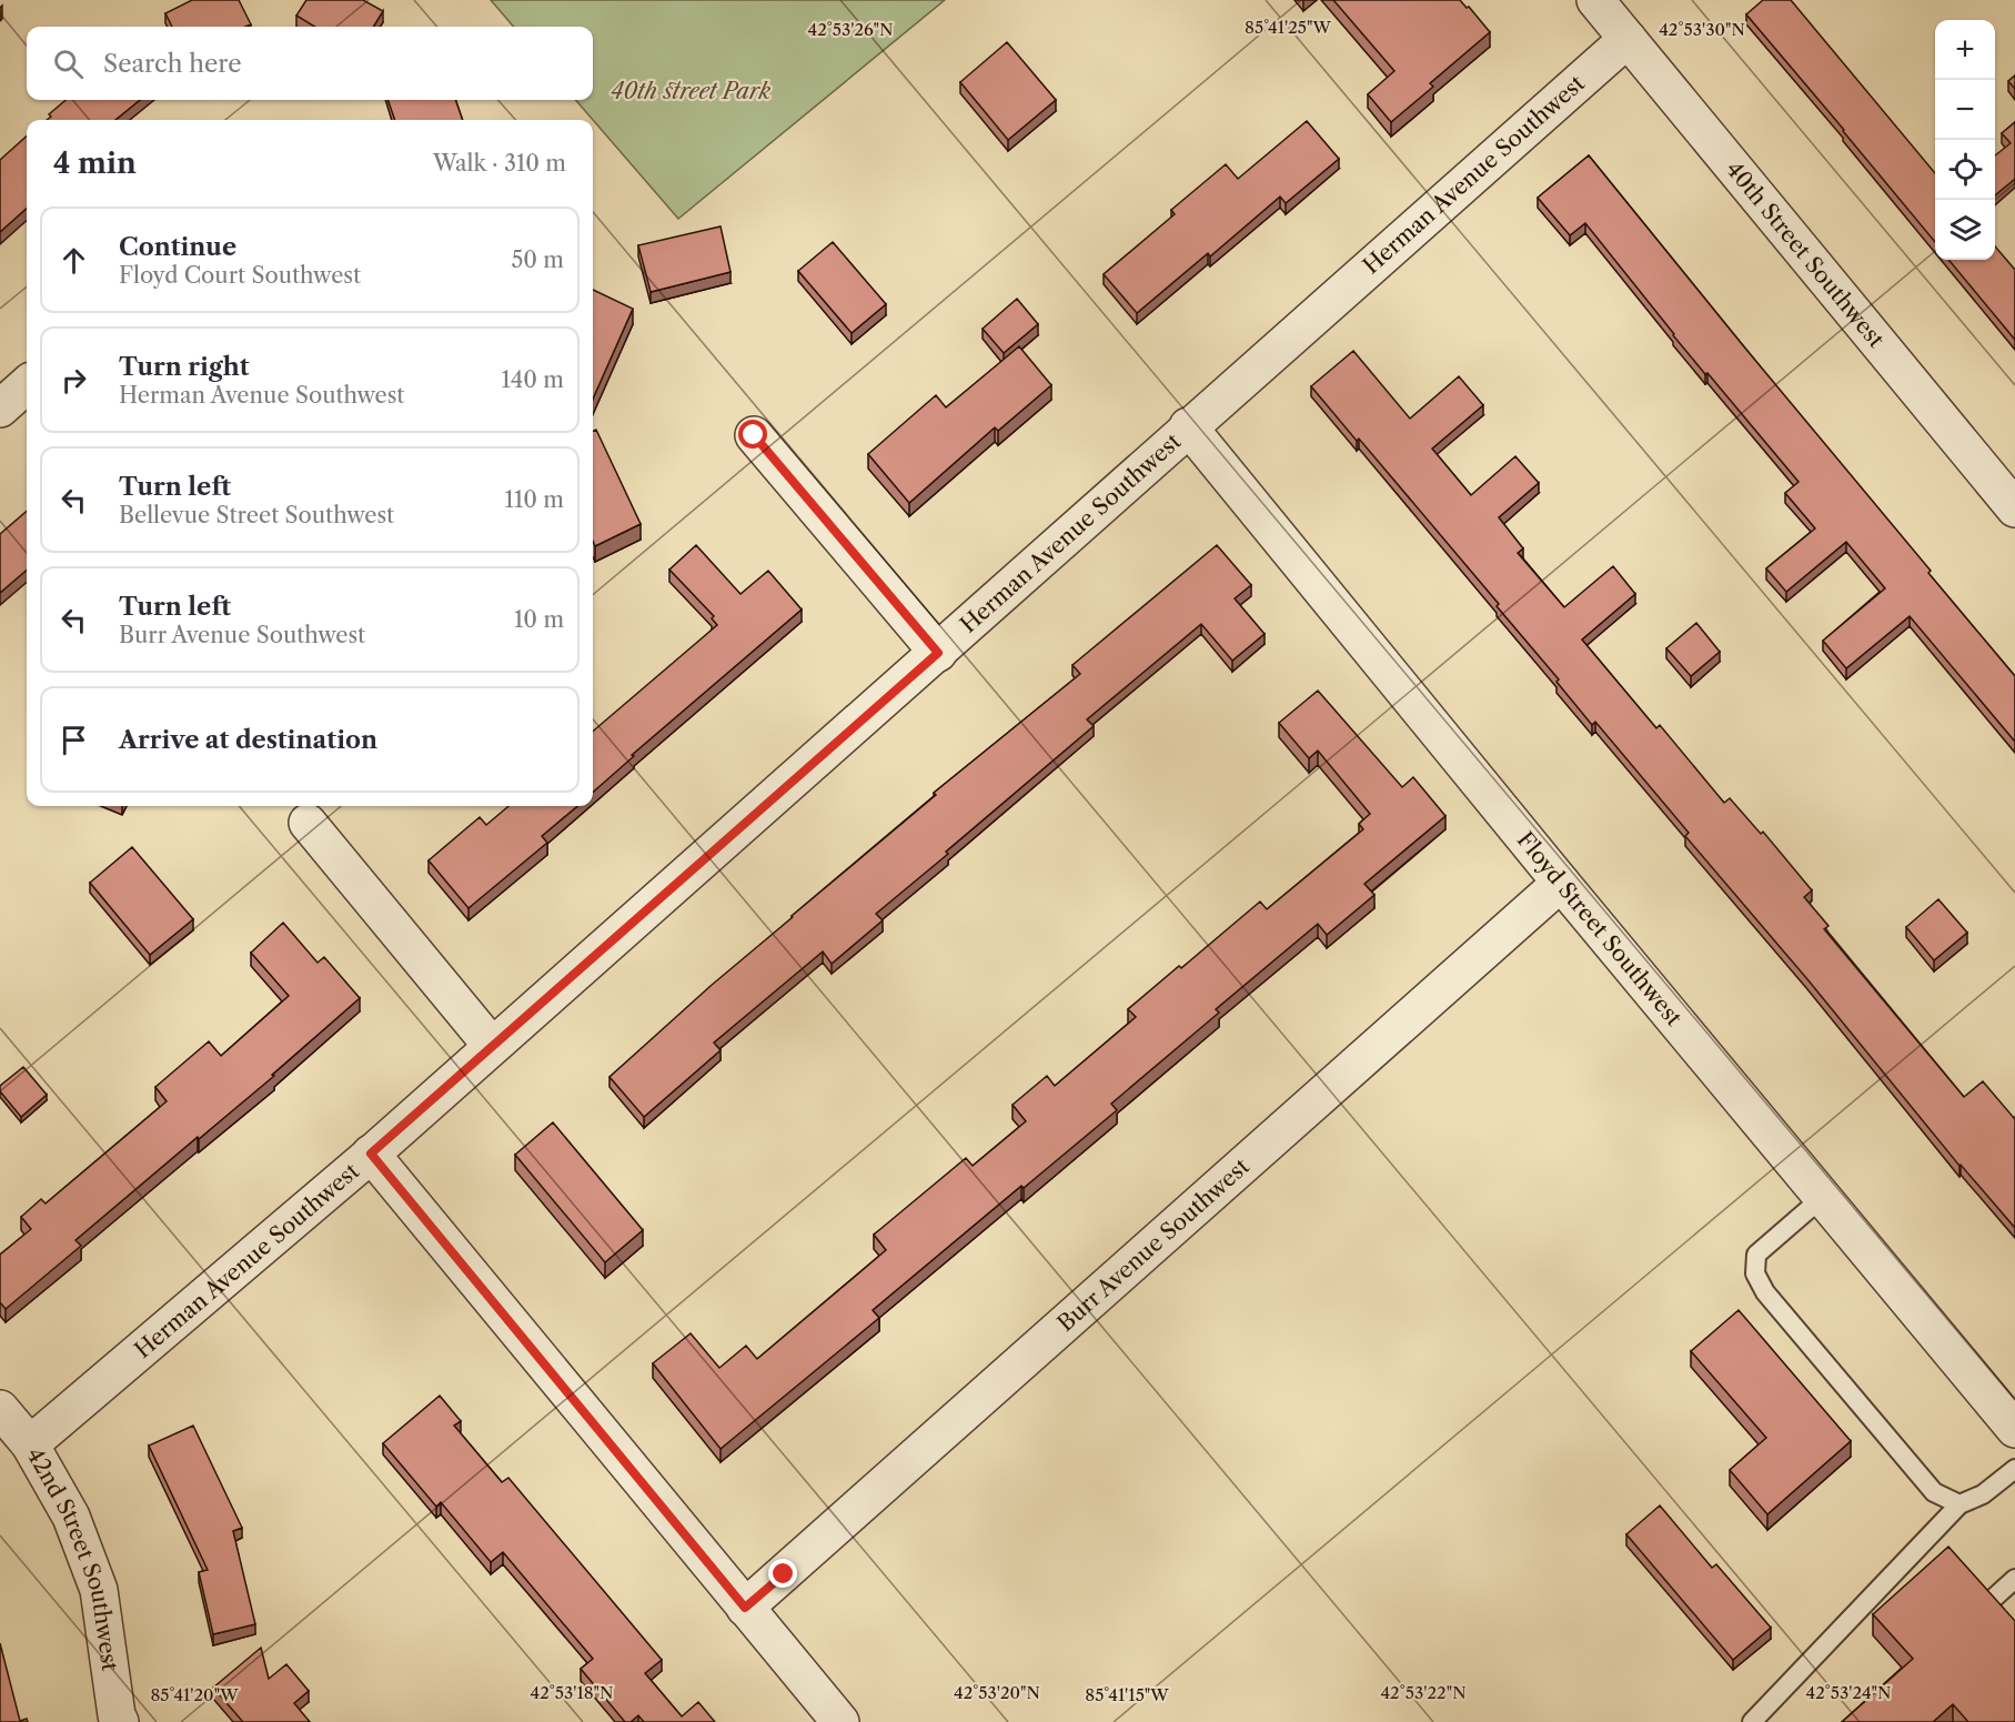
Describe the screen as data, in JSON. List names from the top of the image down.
{
  "streets": {
    "street": [
      "Herman Avenue Southwest",
      "40th Street Southwest",
      "Floyd Street Southwest",
      "Burr Avenue Southwest",
      "42nd Street Southwest"
    ]
  },
  "crossings": [
    ["Herman Avenue Southwest", "40th Street Southwest"],
    ["Herman Avenue Southwest", "Floyd Street Southwest"],
    ["Herman Avenue Southwest", "42nd Street Southwest"],
    ["Floyd Street Southwest", "Burr Avenue Southwest"]
  ],
  "parks": ["40th street Park"],
  "page": {
    "map_buttons": ["+", "−"],
    "search": "Search here",
    "heading": ["4 min", "Walk · 310 m"],
    "list": [
      ["Continue", "Floyd Court Southwest", "50 m"],
      ["Turn right", "Herman Avenue Southwest", "140 m"],
      ["Turn left", "Bellevue Street Southwest", "110 m"],
      ["Turn left", "Burr Avenue Southwest", "10 m"],
      "Arrive at destination"
    ]
  },
  "coordinates": [
    "85°41'25\"W",
    "42°53'26\"N",
    "42°53'30\"N",
    "42°53'18\"N",
    "42°53'20\"N",
    "42°53'22\"N",
    "42°53'24\"N",
    "85°41'20\"W",
    "85°41'15\"W"
  ]
}
